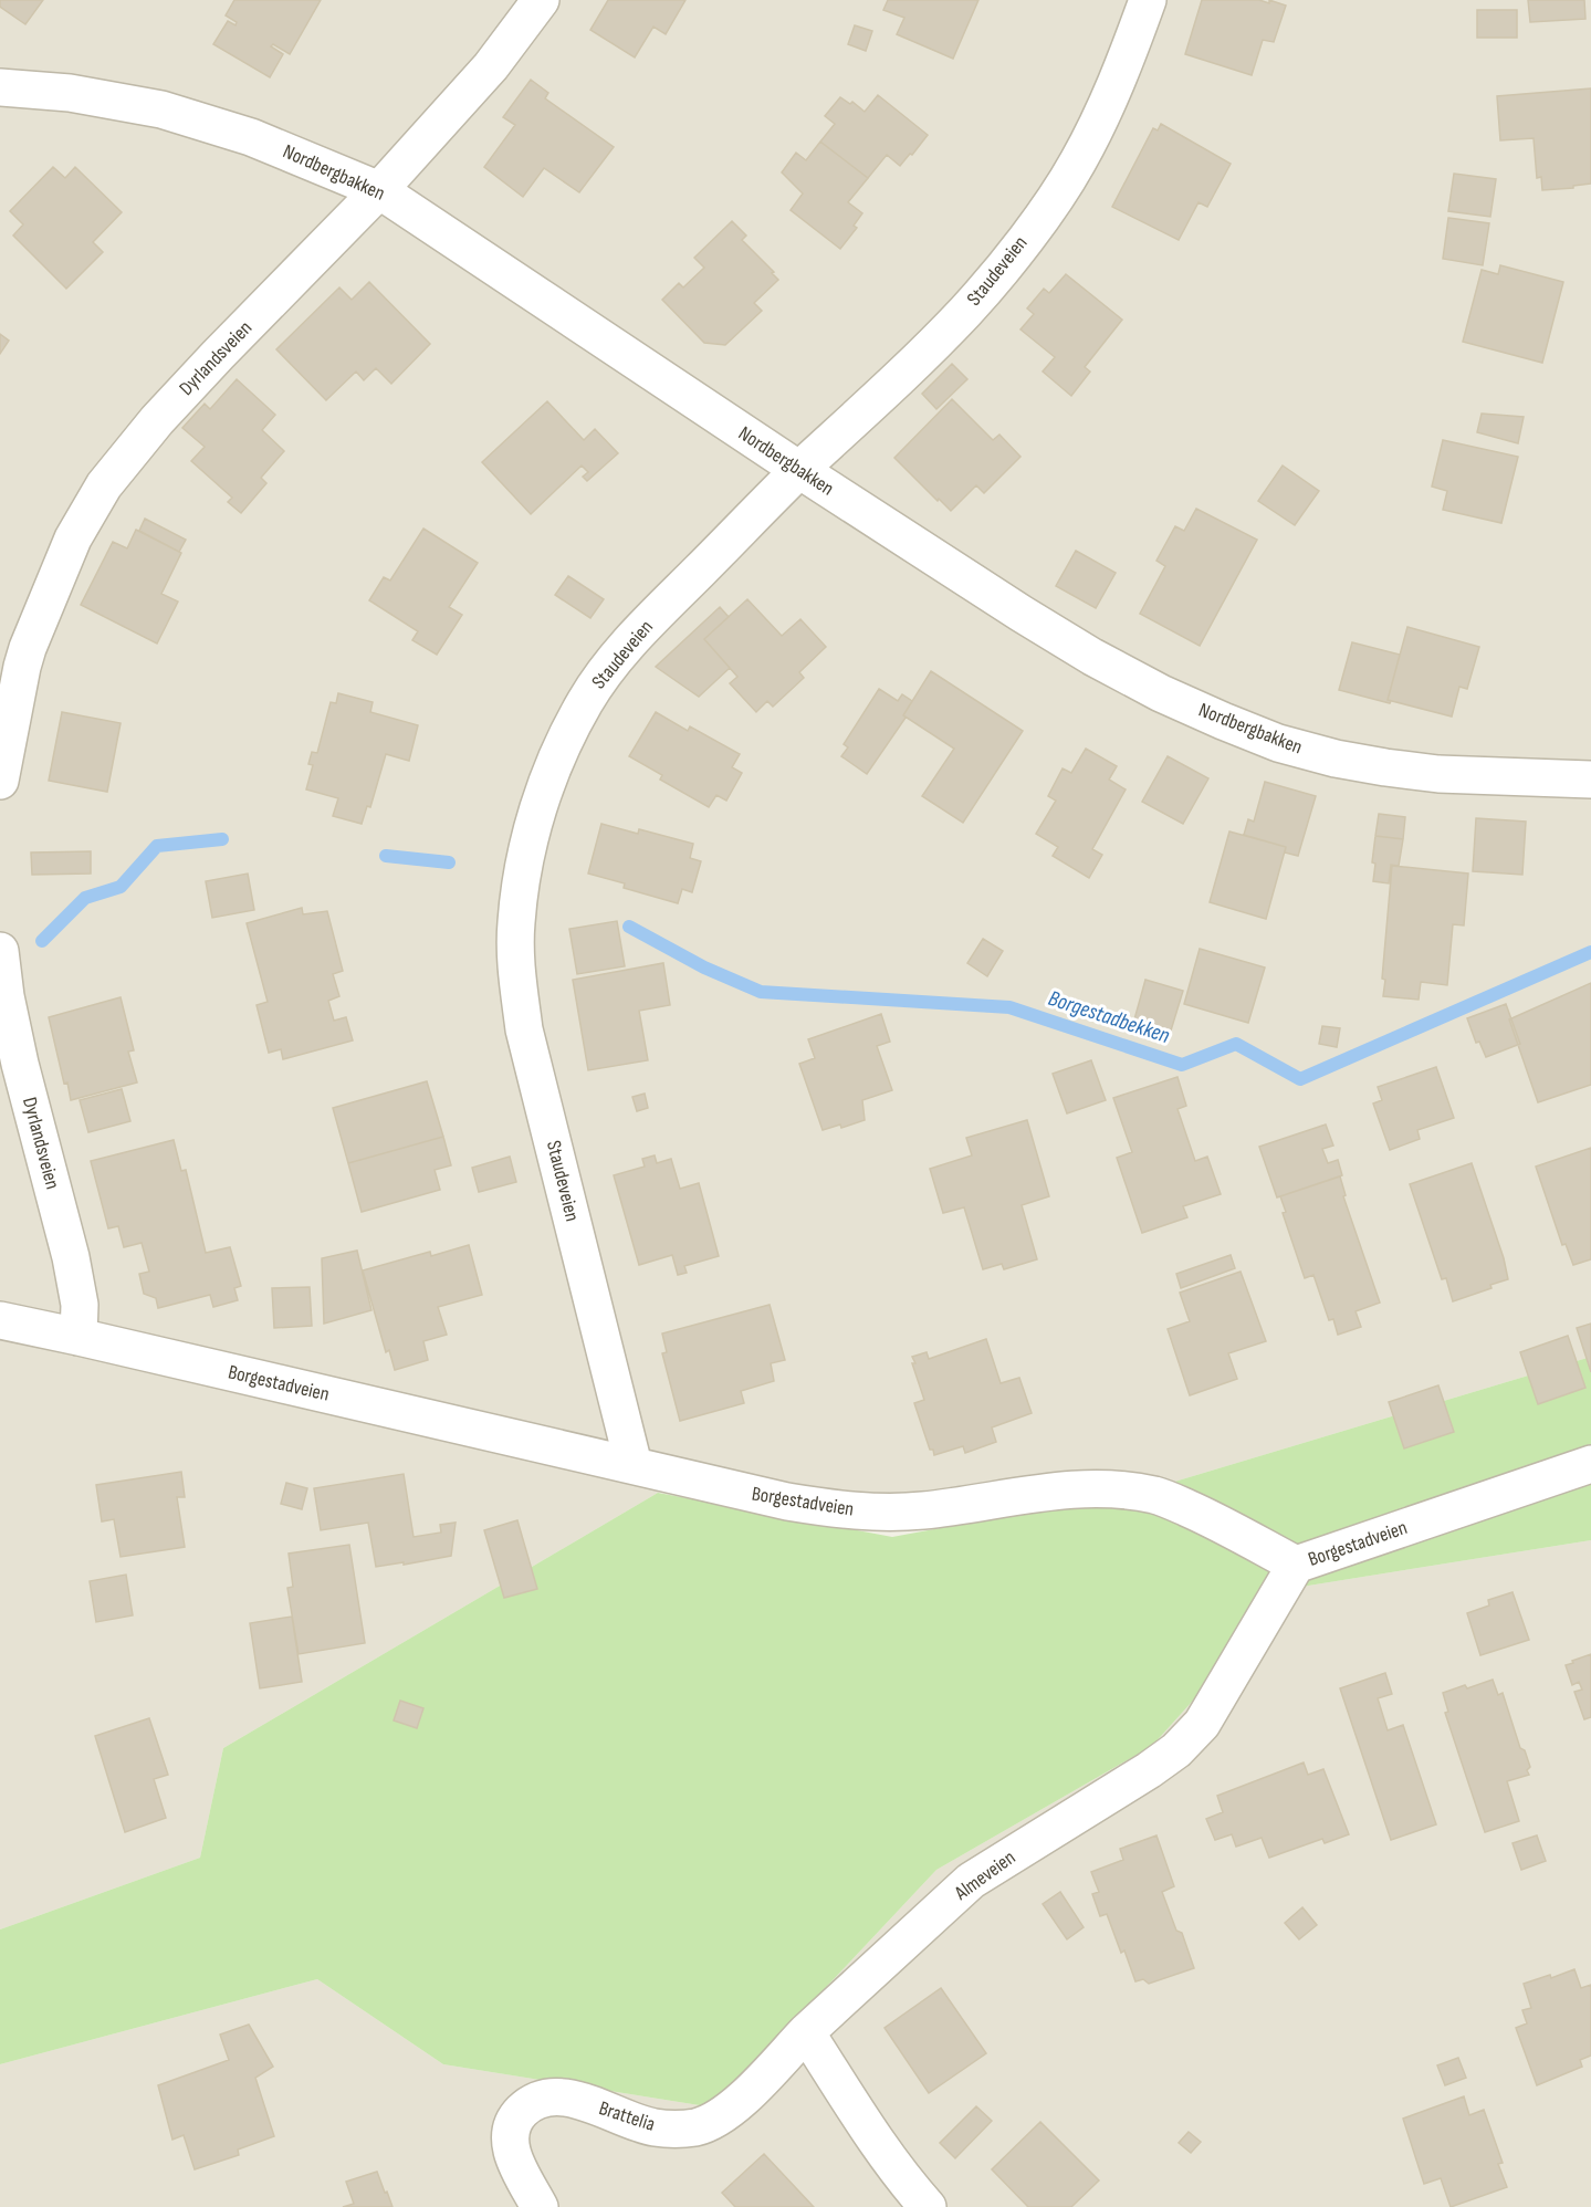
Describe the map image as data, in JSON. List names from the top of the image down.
{
  "streets": {
    "street": [
      "Nordbergbakken",
      "Staudeveien",
      "Dyrlandsveien",
      "Borgestadveien",
      "Almeveien",
      "Brattelia"
    ]
  },
  "crossings": [
    ["Nordbergbakken", "Staudeveien"],
    ["Nordbergbakken", "Dyrlandsveien"],
    ["Staudeveien", "Borgestadveien"],
    ["Dyrlandsveien", "Borgestadveien"],
    ["Borgestadveien", "Almeveien"],
    ["Almeveien", "Brattelia"]
  ],
  "water": ["Borgestadbekken"]
}
